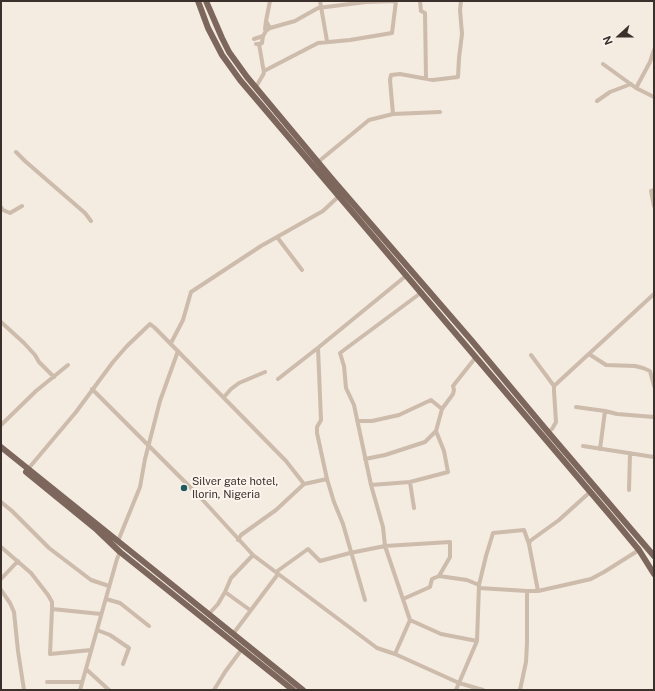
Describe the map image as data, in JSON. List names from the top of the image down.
{
  "places": ["Silver gate hotel, Ilorin, Nigeria"],
  "north": "left"
}
